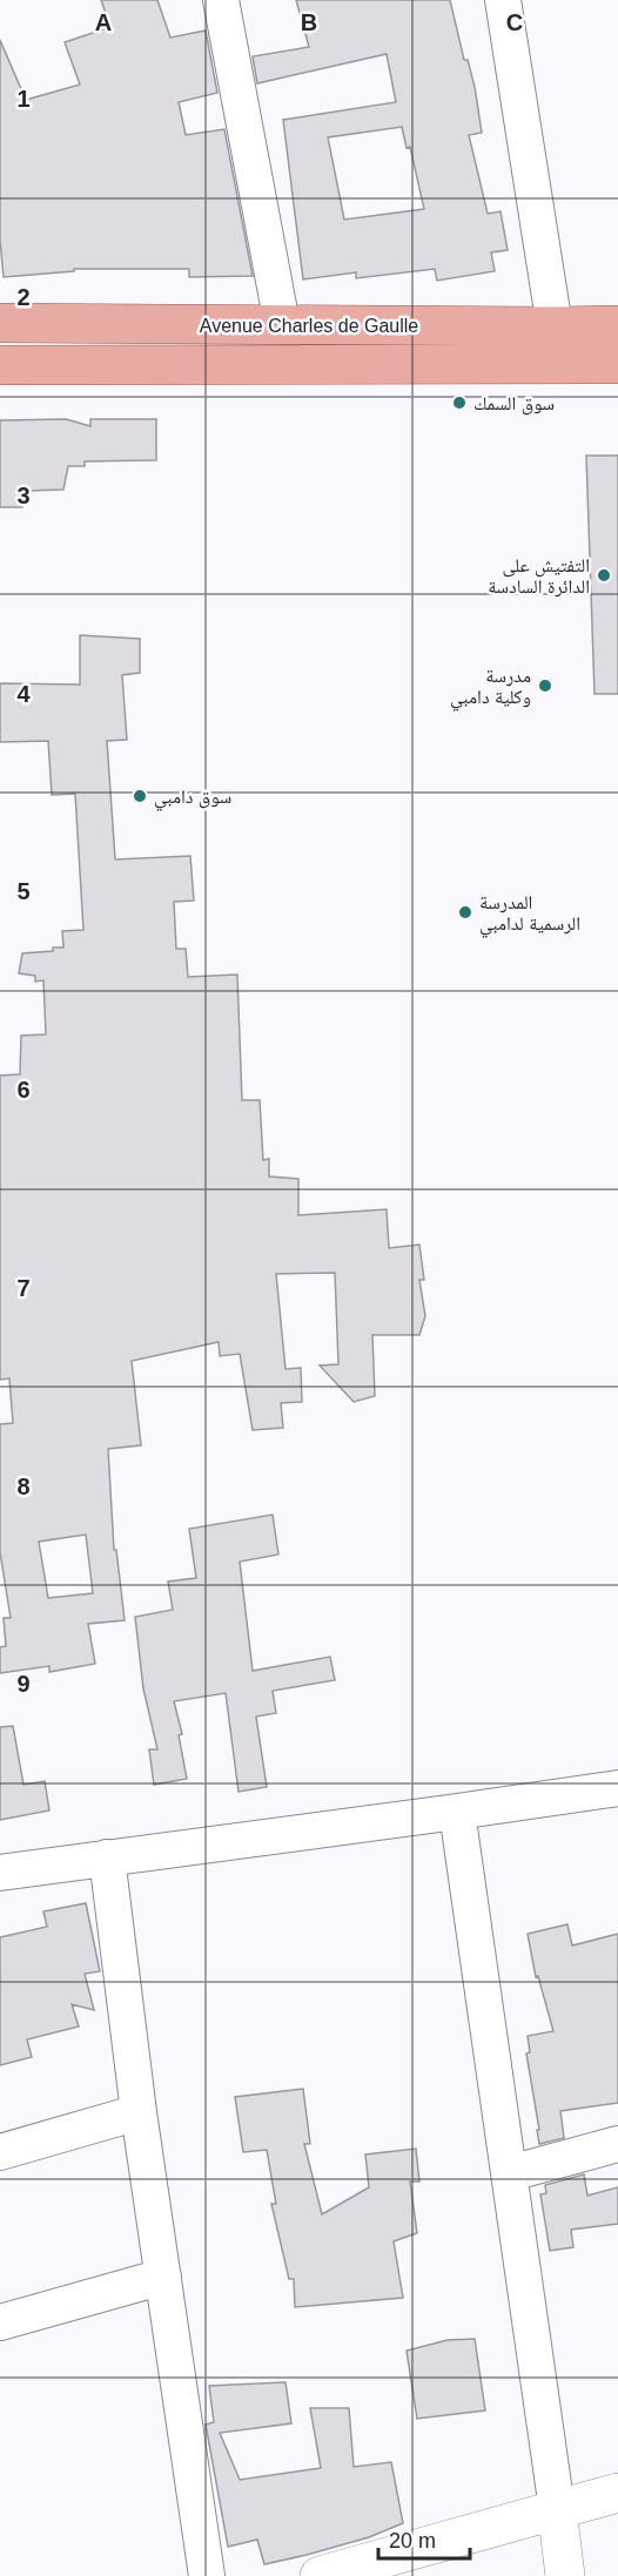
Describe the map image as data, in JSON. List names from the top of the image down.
{
  "streets": {
    "main road": ["Avenue Charles de Gaulle"]
  },
  "places": [
    "سوق السمك",
    "التفتيش على الدائرة السادسة",
    "مدرسة وكلية دامبي",
    "سوق دامبي",
    "المدرسة الرسمية لدامبي"
  ],
  "scale_bar": "20 m",
  "grid": {
    "columns": ["A", "B", "C"],
    "rows": [
      "1",
      "2",
      "3",
      "4",
      "5",
      "6",
      "7",
      "8",
      "9"
    ]
  }
}
